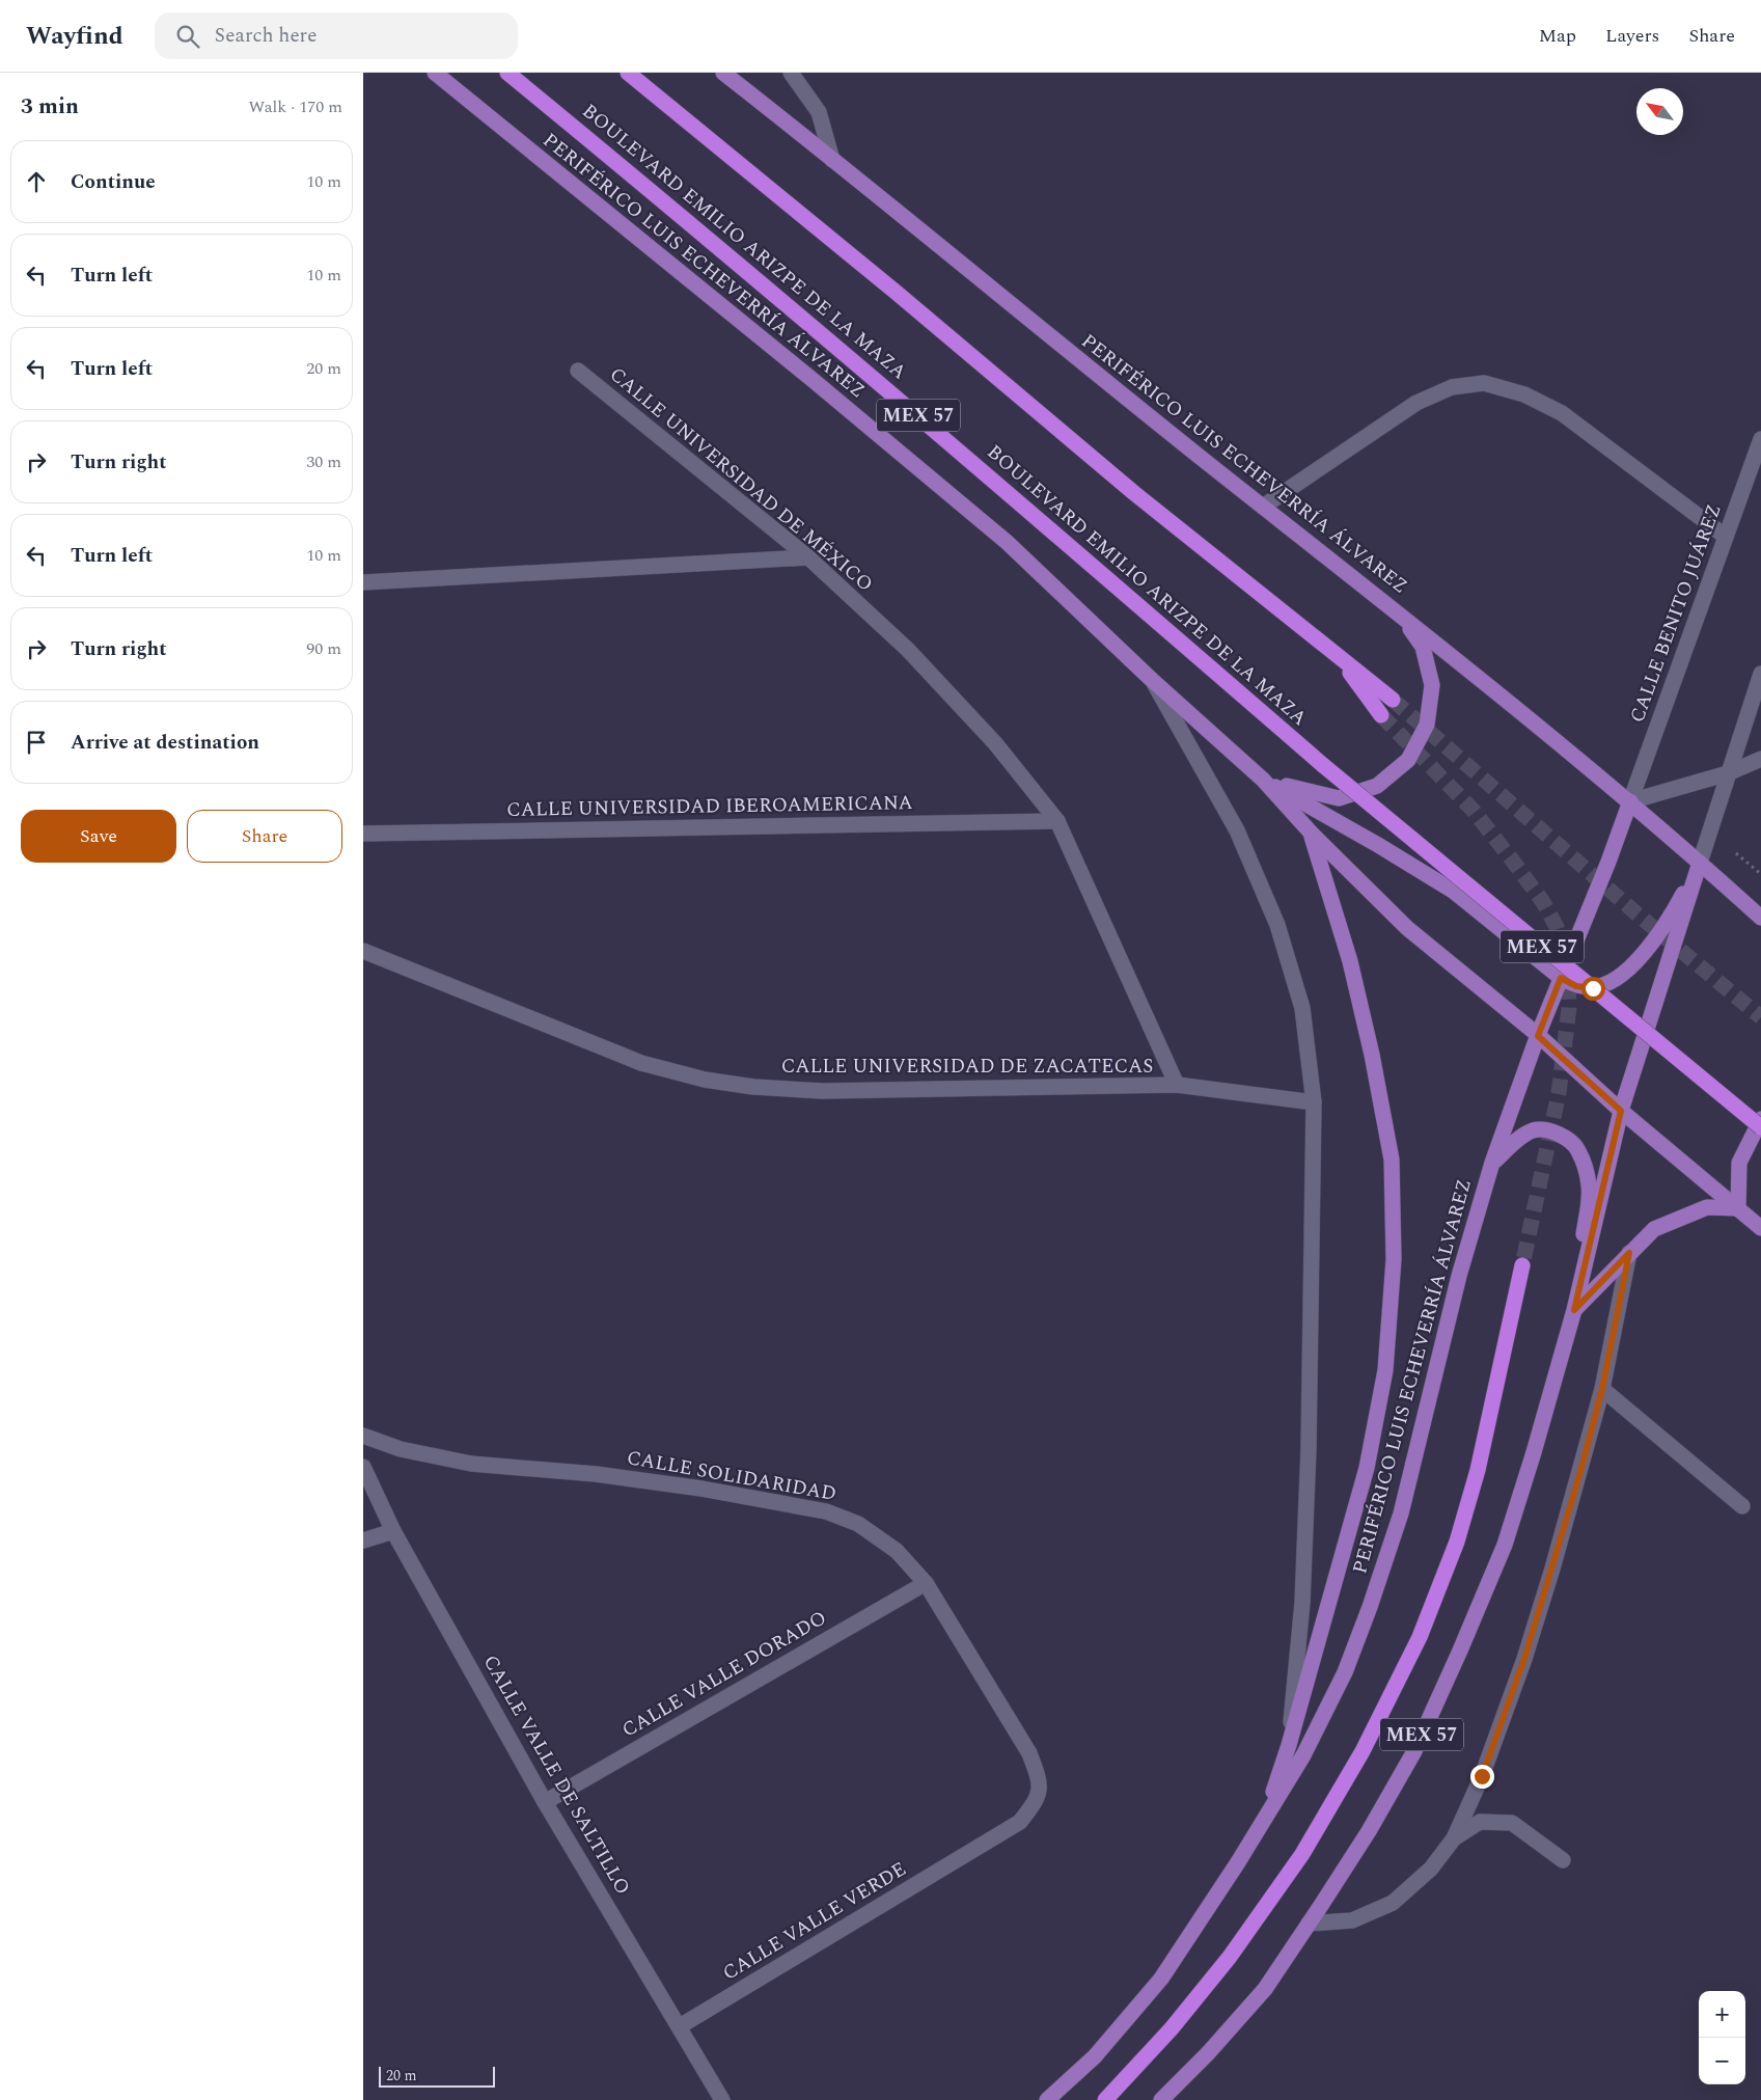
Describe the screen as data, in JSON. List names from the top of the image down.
{
  "streets": {
    "highway": ["BOULEVARD EMILIO ARIZPE DE LA MAZA", "MEX 57"],
    "main road": ["PERIFÉRICO LUIS ECHEVERRÍA ÁLVAREZ"],
    "street": [
      "CALLE UNIVERSIDAD DE MÉXICO",
      "CALLE BENITO JUÁREZ",
      "CALLE UNIVERSIDAD IBEROAMERICANA",
      "CALLE UNIVERSIDAD DE ZACATECAS",
      "CALLE SOLIDARIDAD",
      "CALLE VALLE DORADO",
      "CALLE VALLE DE SALTILLO",
      "CALLE VALLE VERDE"
    ]
  },
  "crossings": [
    ["PERIFÉRICO LUIS ECHEVERRÍA ÁLVAREZ", "MEX 57"],
    ["PERIFÉRICO LUIS ECHEVERRÍA ÁLVAREZ", "CALLE BENITO JUÁREZ"],
    ["PERIFÉRICO LUIS ECHEVERRÍA ÁLVAREZ", "CALLE UNIVERSIDAD DE ZACATECAS"],
    ["CALLE UNIVERSIDAD DE MÉXICO", "CALLE UNIVERSIDAD IBEROAMERICANA"],
    ["CALLE UNIVERSIDAD DE MÉXICO", "CALLE UNIVERSIDAD DE ZACATECAS"],
    ["CALLE SOLIDARIDAD", "CALLE VALLE DORADO"],
    ["CALLE SOLIDARIDAD", "CALLE VALLE VERDE"],
    ["CALLE VALLE DORADO", "CALLE VALLE DE SALTILLO"],
    ["CALLE VALLE DE SALTILLO", "CALLE VALLE VERDE"]
  ],
  "scale_bar": "20 m",
  "north": "top left",
  "page": {
    "header": "Wayfind",
    "search": "Search here",
    "nav": ["Map", "Layers", "Share"],
    "heading": ["3 min", "Walk · 170 m"],
    "list": [
      ["Continue", "10 m"],
      ["Turn left", "10 m"],
      ["Turn left", "20 m"],
      ["Turn right", "30 m"],
      ["Turn left", "10 m"],
      ["Turn right", "90 m"],
      "Arrive at destination"
    ],
    "buttons": ["Save", "Share"],
    "map_buttons": ["+", "−"],
    "scale": "20 m"
  }
}
